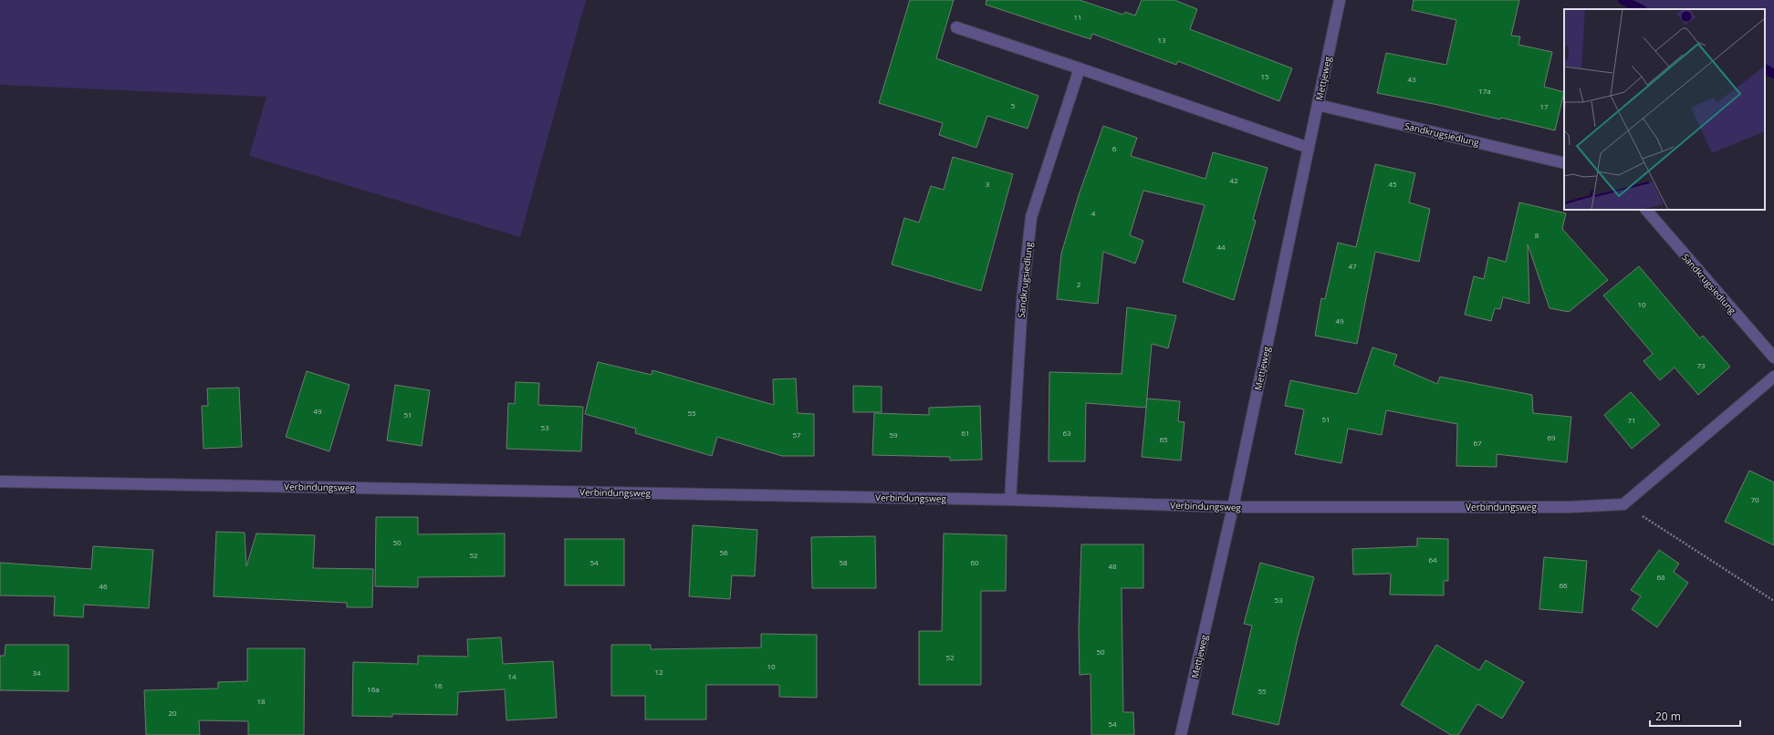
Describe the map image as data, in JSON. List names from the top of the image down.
{
  "streets": {
    "street": ["Mettjeweg", "Sandkrugsiedlung", "Verbindungsweg"]
  },
  "crossings": [
    ["Mettjeweg", "Sandkrugsiedlung"],
    ["Mettjeweg", "Verbindungsweg"],
    ["Sandkrugsiedlung", "Verbindungsweg"]
  ],
  "house_numbers": [
    "11",
    "13",
    "15",
    "43",
    "17a",
    "5",
    "17",
    "6",
    "42",
    "3",
    "45",
    "4",
    "8",
    "44",
    "47",
    "2",
    "10",
    "49",
    "73",
    "49",
    "55",
    "51",
    "51",
    "71",
    "53",
    "61",
    "63",
    "57",
    "59",
    "69",
    "65",
    "67",
    "70",
    "50",
    "56",
    "52",
    "64",
    "54",
    "58",
    "60",
    "48",
    "68",
    "66",
    "46",
    "53",
    "50",
    "52",
    "10",
    "12",
    "34",
    "14",
    "16",
    "16a",
    "55",
    "18",
    "20",
    "54"
  ],
  "scale_bar": "20 m"
}
